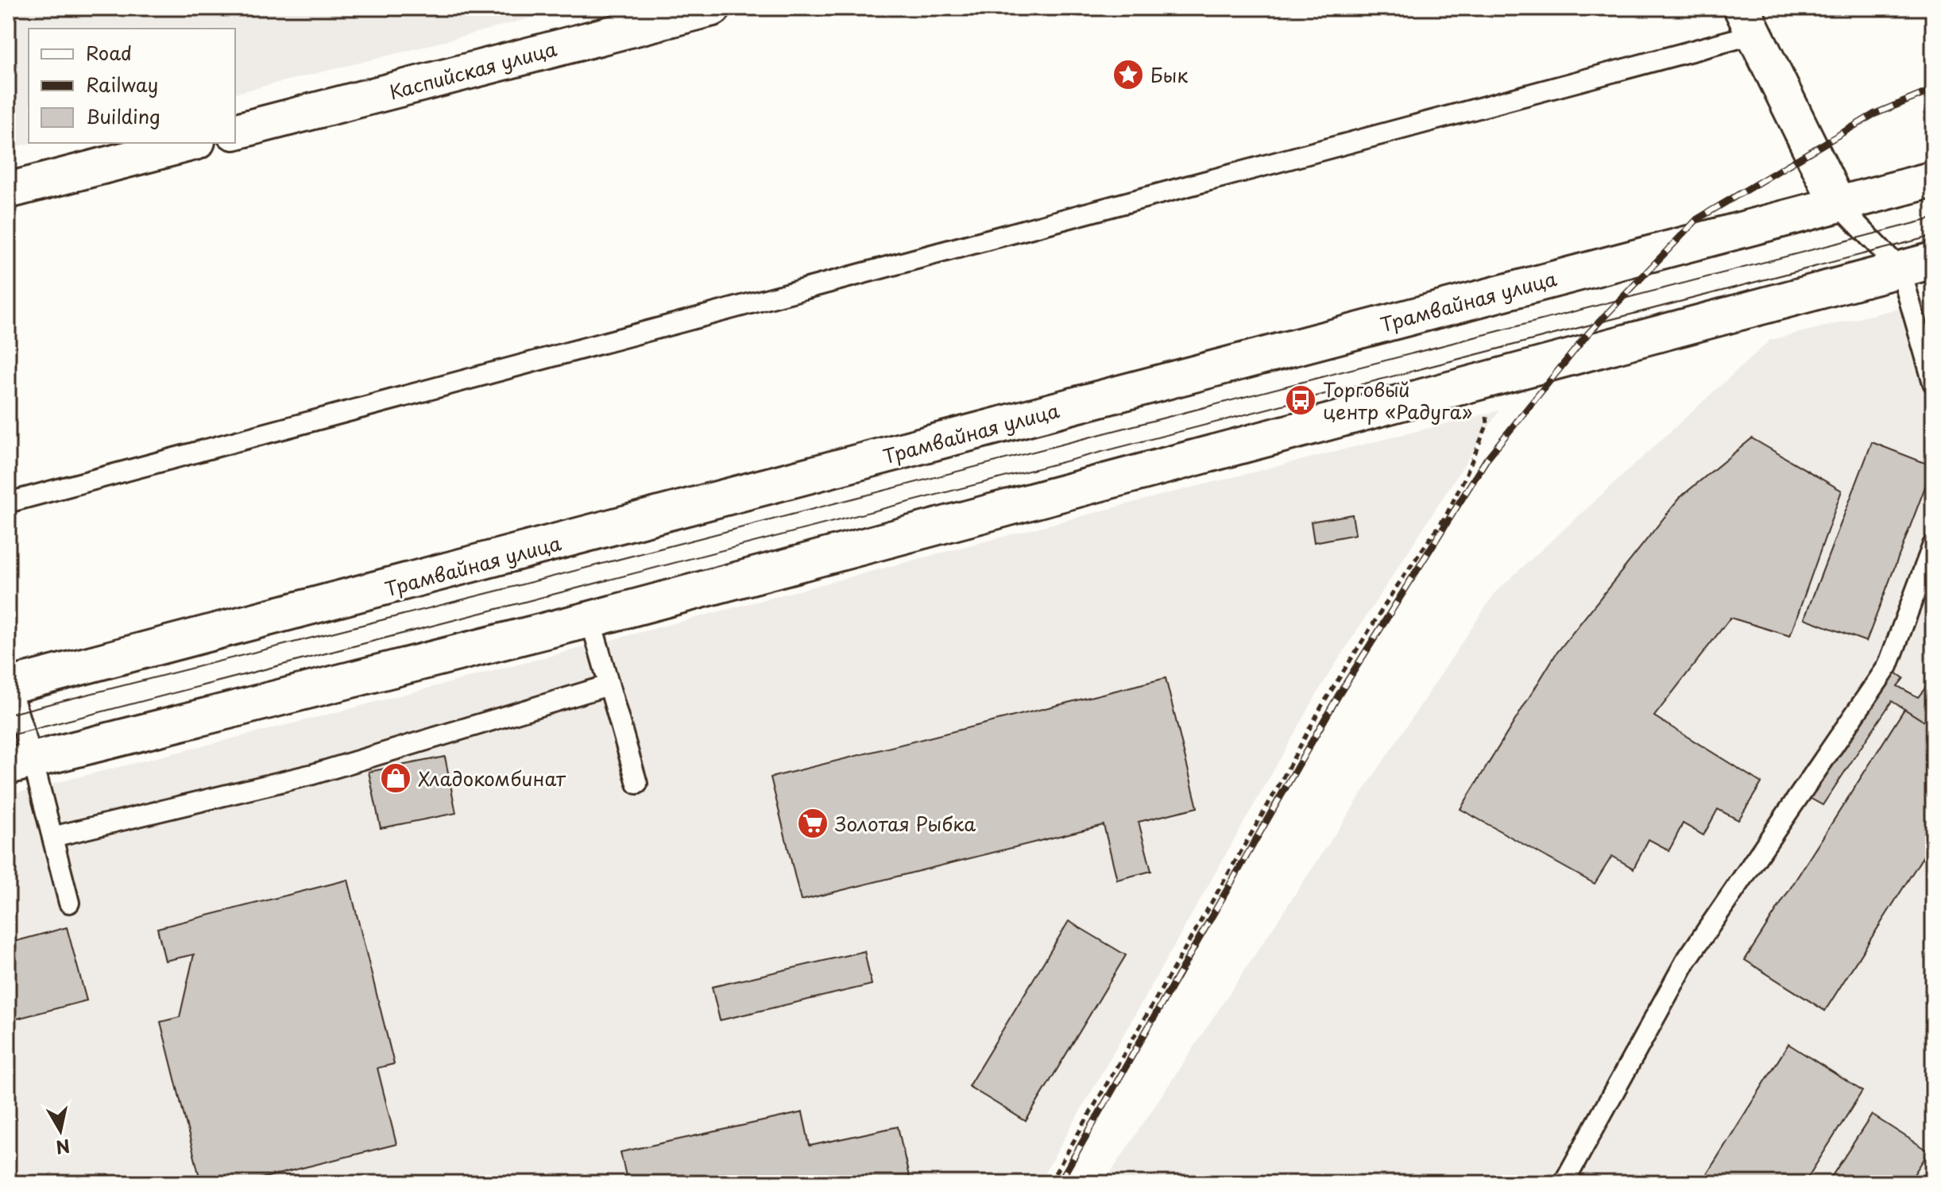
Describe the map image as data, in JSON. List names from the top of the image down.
{
  "streets": {
    "main road": ["Каспийская улица", "Трамвайная улица"]
  },
  "places": {
    "place": ["Бык"],
    "bus stop": ["Торговый центр «Радуга»"],
    "shop": ["Хладокомбинат"],
    "supermarket": ["Золотая Рыбка"]
  },
  "legend": ["Road", "Railway", "Building"],
  "north": "bottom"
}
